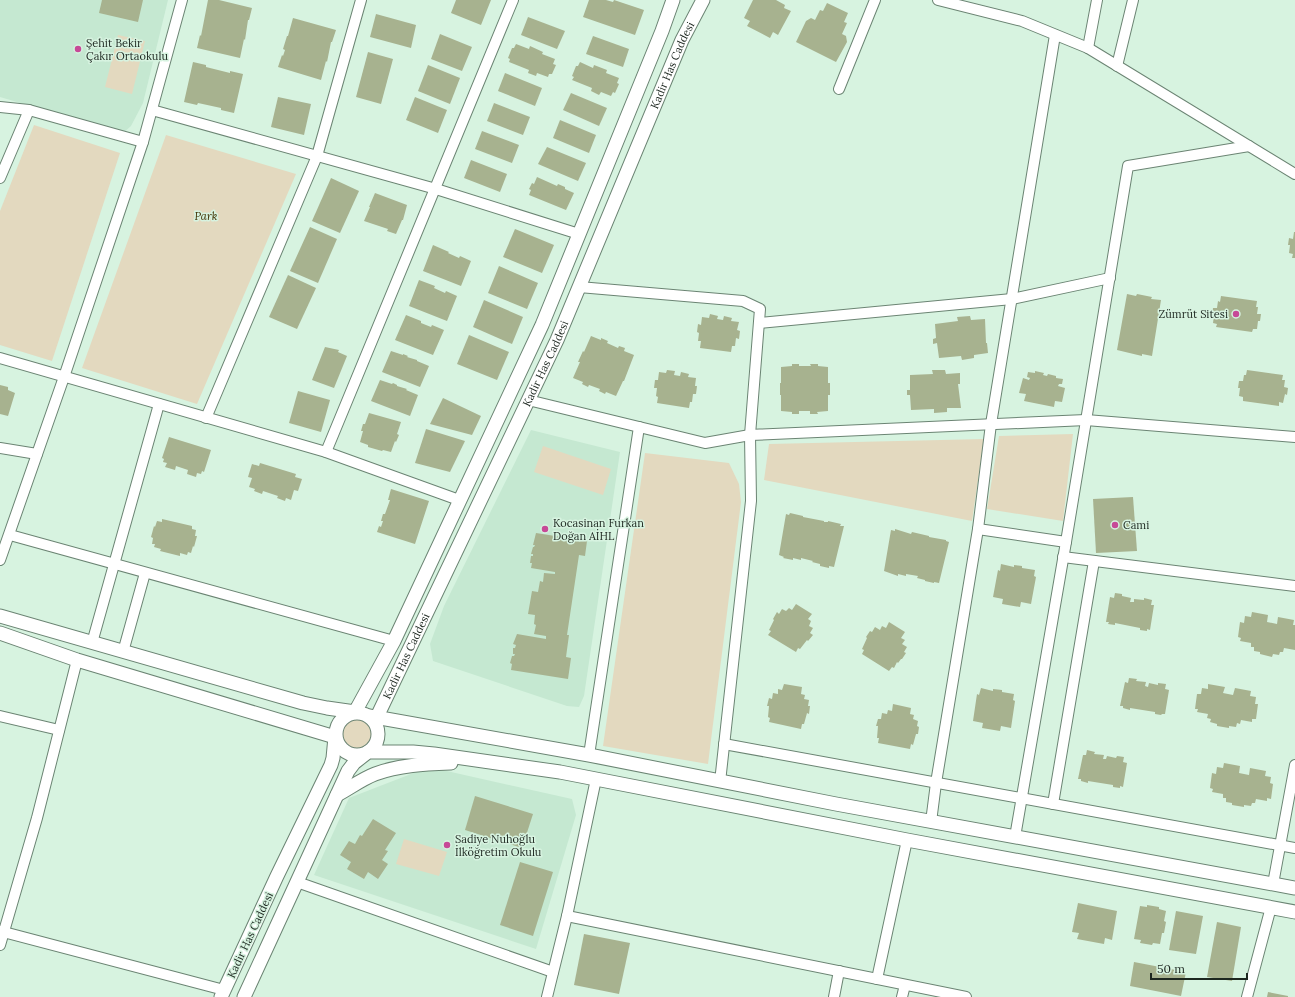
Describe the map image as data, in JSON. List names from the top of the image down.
{
  "streets": {
    "street": ["Kadir Has Caddesi"]
  },
  "parks": ["Park"],
  "places": [
    "Şehit Bekir Çakır Ortaokulu",
    "Zümrüt Sitesi",
    "Cami",
    "Kocasinan Furkan Doğan AİHL",
    "Sadiye Nuhoğlu İlköğretim Okulu"
  ],
  "scale_bar": "50 m"
}
